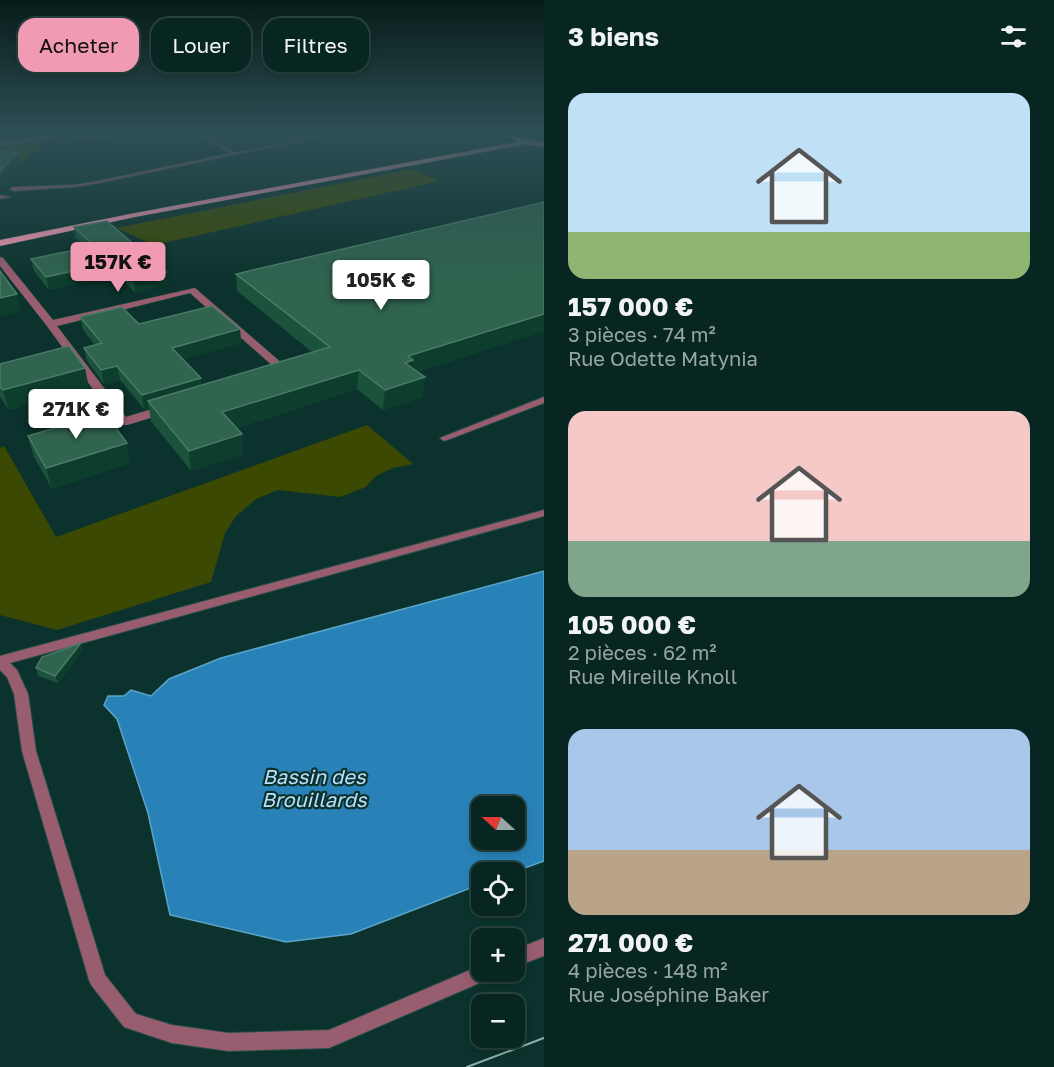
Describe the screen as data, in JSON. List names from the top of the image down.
{
  "water": ["Bassin des Brouillards"],
  "north": "left",
  "page": {
    "heading": "3 biens",
    "chip": ["Acheter", "Louer", "Filtres"],
    "list": [
      {
        "name": "157 000 €",
        "note": "3 pièces · 74 m² · Rue Odette Matynia"
      },
      {
        "name": "105 000 €",
        "note": "2 pièces · 62 m² · Rue Mireille Knoll"
      },
      {
        "name": "271 000 €",
        "note": "4 pièces · 148 m² · Rue Joséphine Baker"
      }
    ],
    "price": ["157K €", "105K €", "271K €"],
    "map_buttons": ["+", "−"]
  }
}
